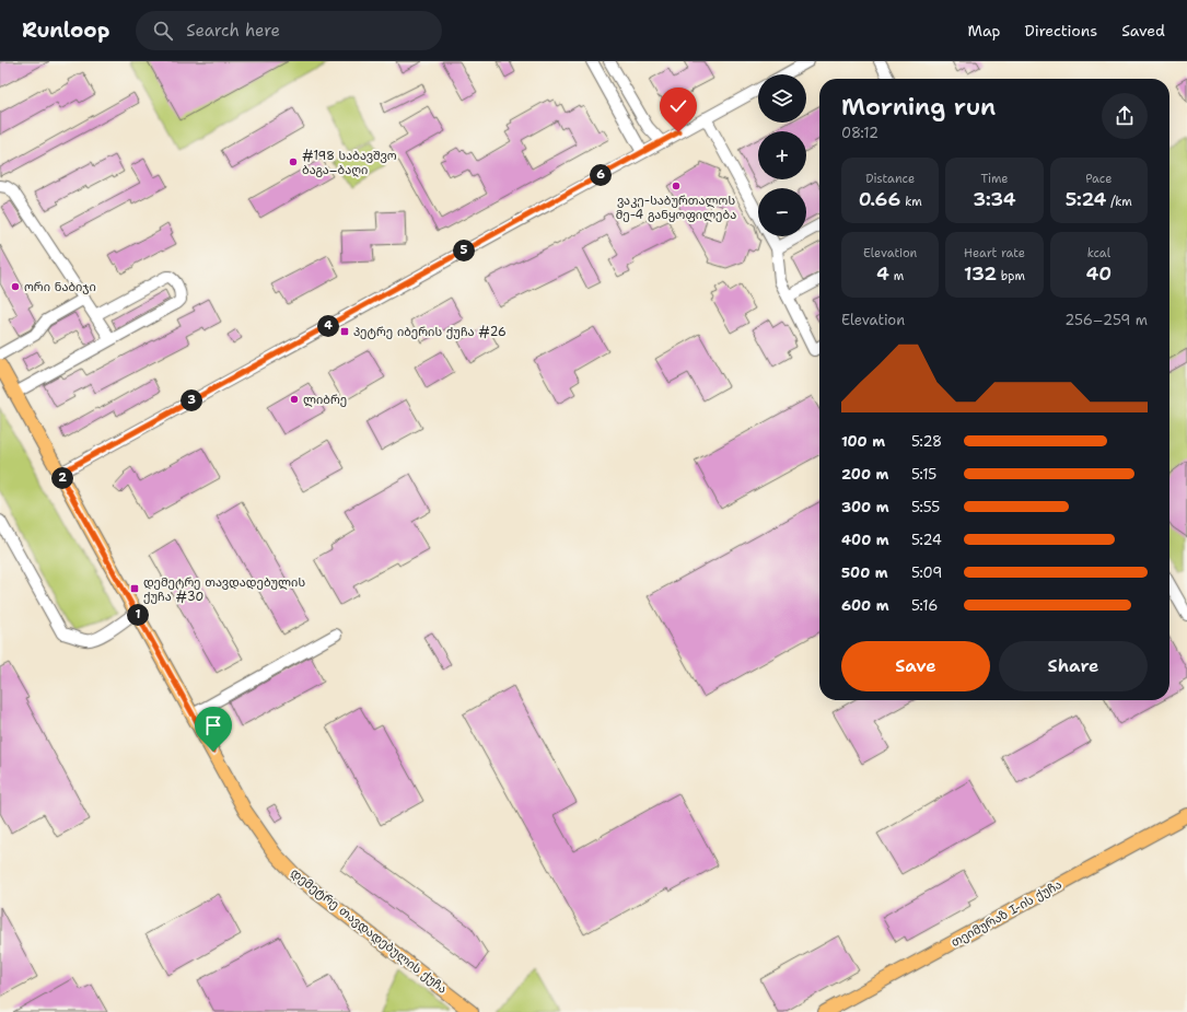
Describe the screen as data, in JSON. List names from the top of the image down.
{
  "streets": {
    "main road": ["თეიმურაზ I-ის ქუჩა", "დემეტრე თავდადებულის ქუჩა"]
  },
  "places": {
    "other": [
      "#198 საბავშვო ბაგა–ბაღი",
      "ვაკე-საბურთალოს მე-4 განყოფილება",
      "ორი ნაბიჯი",
      "ლიბრე"
    ],
    "transit": ["პეტრე იბერის ქუჩა #26", "დემეტრე თავდადებულის ქუჩა #30"]
  },
  "page": {
    "header": "Runloop",
    "search": "Search here",
    "nav": ["Map", "Directions", "Saved"],
    "map_buttons": ["+", "−"],
    "heading": ["Morning run", "08:12"],
    "stats": [
      ["Distance", "0.66 km"],
      ["Time", "3:34"],
      ["Pace", "5:24 /km"],
      ["Elevation", "4 m"],
      ["Heart rate", "132 bpm"],
      ["kcal", "40"]
    ],
    "pins": [
      "6",
      "5",
      "4",
      "3",
      "2",
      "1"
    ],
    "chart": ["Elevation", "256–259 m"],
    "list": [
      {
        "name": "100 m",
        "note": "5:28"
      },
      {
        "name": "200 m",
        "note": "5:15"
      },
      {
        "name": "300 m",
        "note": "5:55"
      },
      {
        "name": "400 m",
        "note": "5:24"
      },
      {
        "name": "500 m",
        "note": "5:09"
      },
      {
        "name": "600 m",
        "note": "5:16"
      }
    ],
    "buttons": ["Save", "Share"]
  }
}
